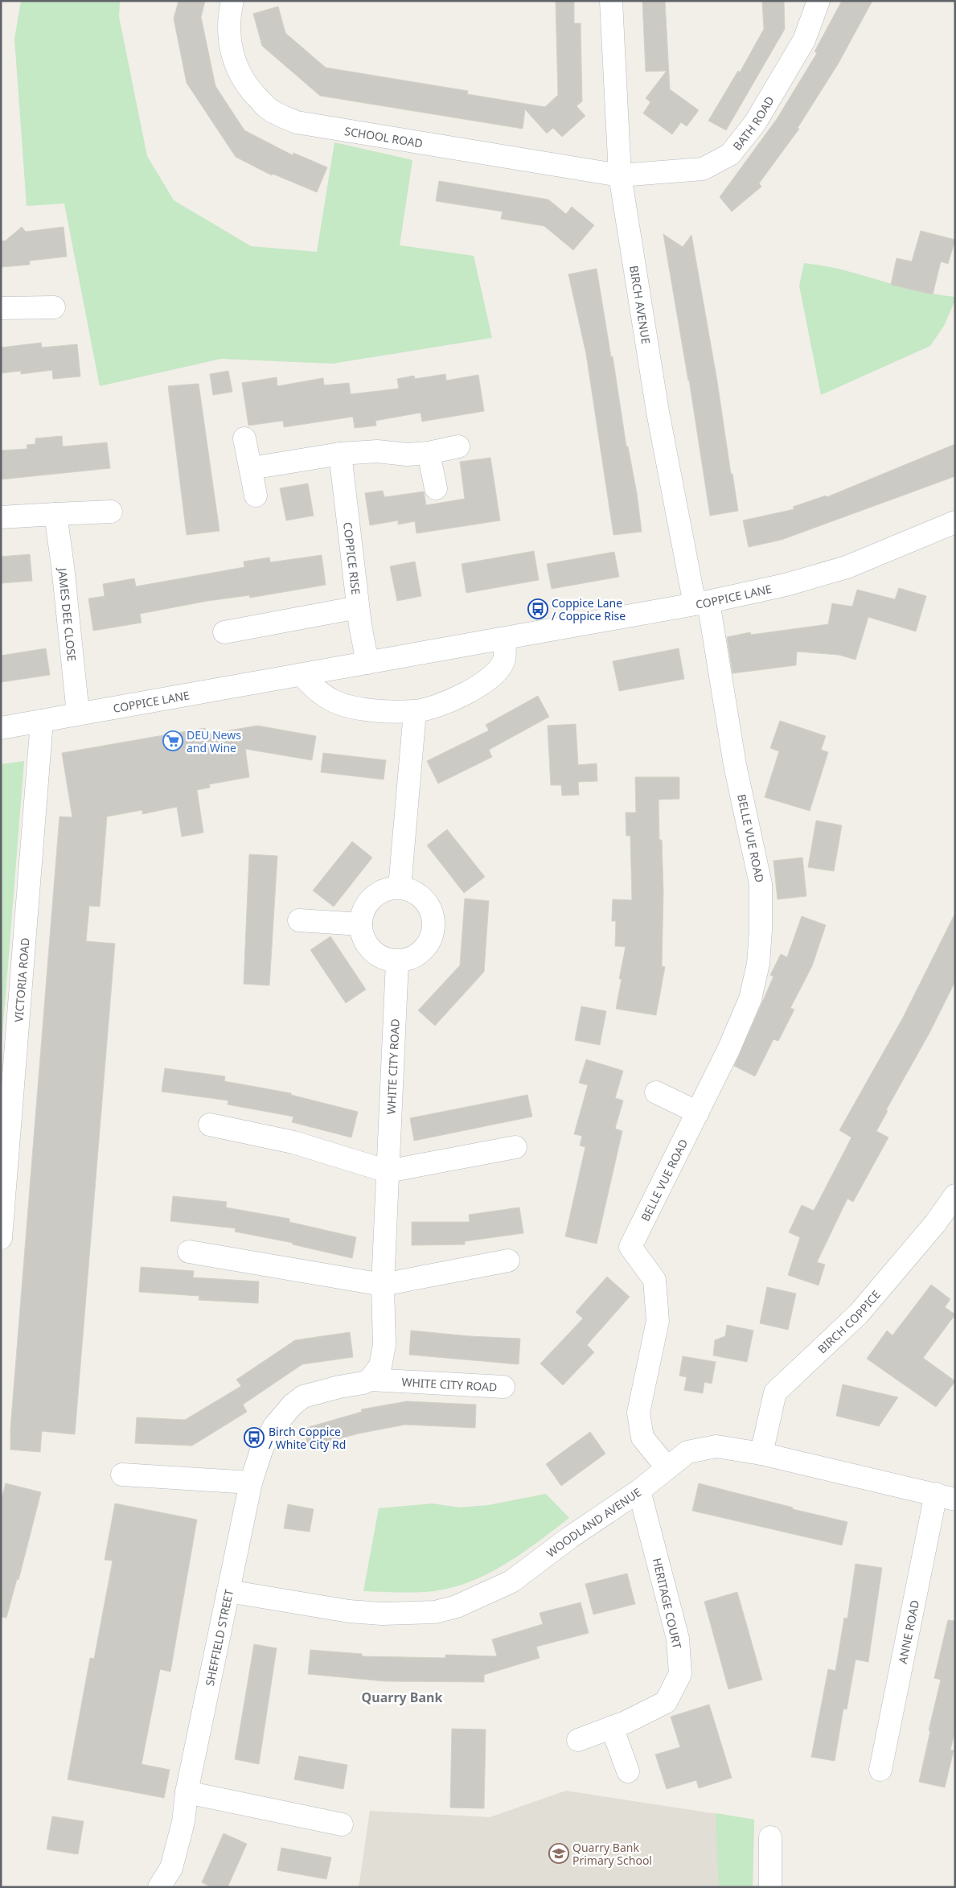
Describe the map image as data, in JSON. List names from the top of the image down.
{
  "streets": {
    "street": [
      "BATH ROAD",
      "SCHOOL ROAD",
      "BIRCH AVENUE",
      "COPPICE RISE",
      "COPPICE LANE",
      "JAMES DEE CLOSE",
      "BELLE VUE ROAD",
      "VICTORIA ROAD",
      "WHITE CITY ROAD",
      "BIRCH COPPICE",
      "WOODLAND AVENUE",
      "HERITAGE COURT",
      "ANNE ROAD",
      "SHEFFIELD STREET"
    ]
  },
  "crossings": [
    ["BATH ROAD", "SCHOOL ROAD"],
    ["BATH ROAD", "BIRCH AVENUE"],
    ["SCHOOL ROAD", "BIRCH AVENUE"],
    ["BIRCH AVENUE", "COPPICE LANE"],
    ["BIRCH AVENUE", "BELLE VUE ROAD"],
    ["COPPICE RISE", "COPPICE LANE"],
    ["COPPICE LANE", "JAMES DEE CLOSE"],
    ["COPPICE LANE", "BELLE VUE ROAD"],
    ["COPPICE LANE", "VICTORIA ROAD"],
    ["BELLE VUE ROAD", "WOODLAND AVENUE"],
    ["WHITE CITY ROAD", "SHEFFIELD STREET"],
    ["BIRCH COPPICE", "WOODLAND AVENUE"],
    ["WOODLAND AVENUE", "HERITAGE COURT"],
    ["WOODLAND AVENUE", "ANNE ROAD"],
    ["WOODLAND AVENUE", "SHEFFIELD STREET"]
  ],
  "districts": ["Quarry Bank"],
  "places": {
    "bus stop": ["Coppice Lane / Coppice Rise", "Birch Coppice / White City Rd"],
    "supermarket": ["DEU News and Wine"],
    "school or university": ["Quarry Bank Primary School"]
  }
}
